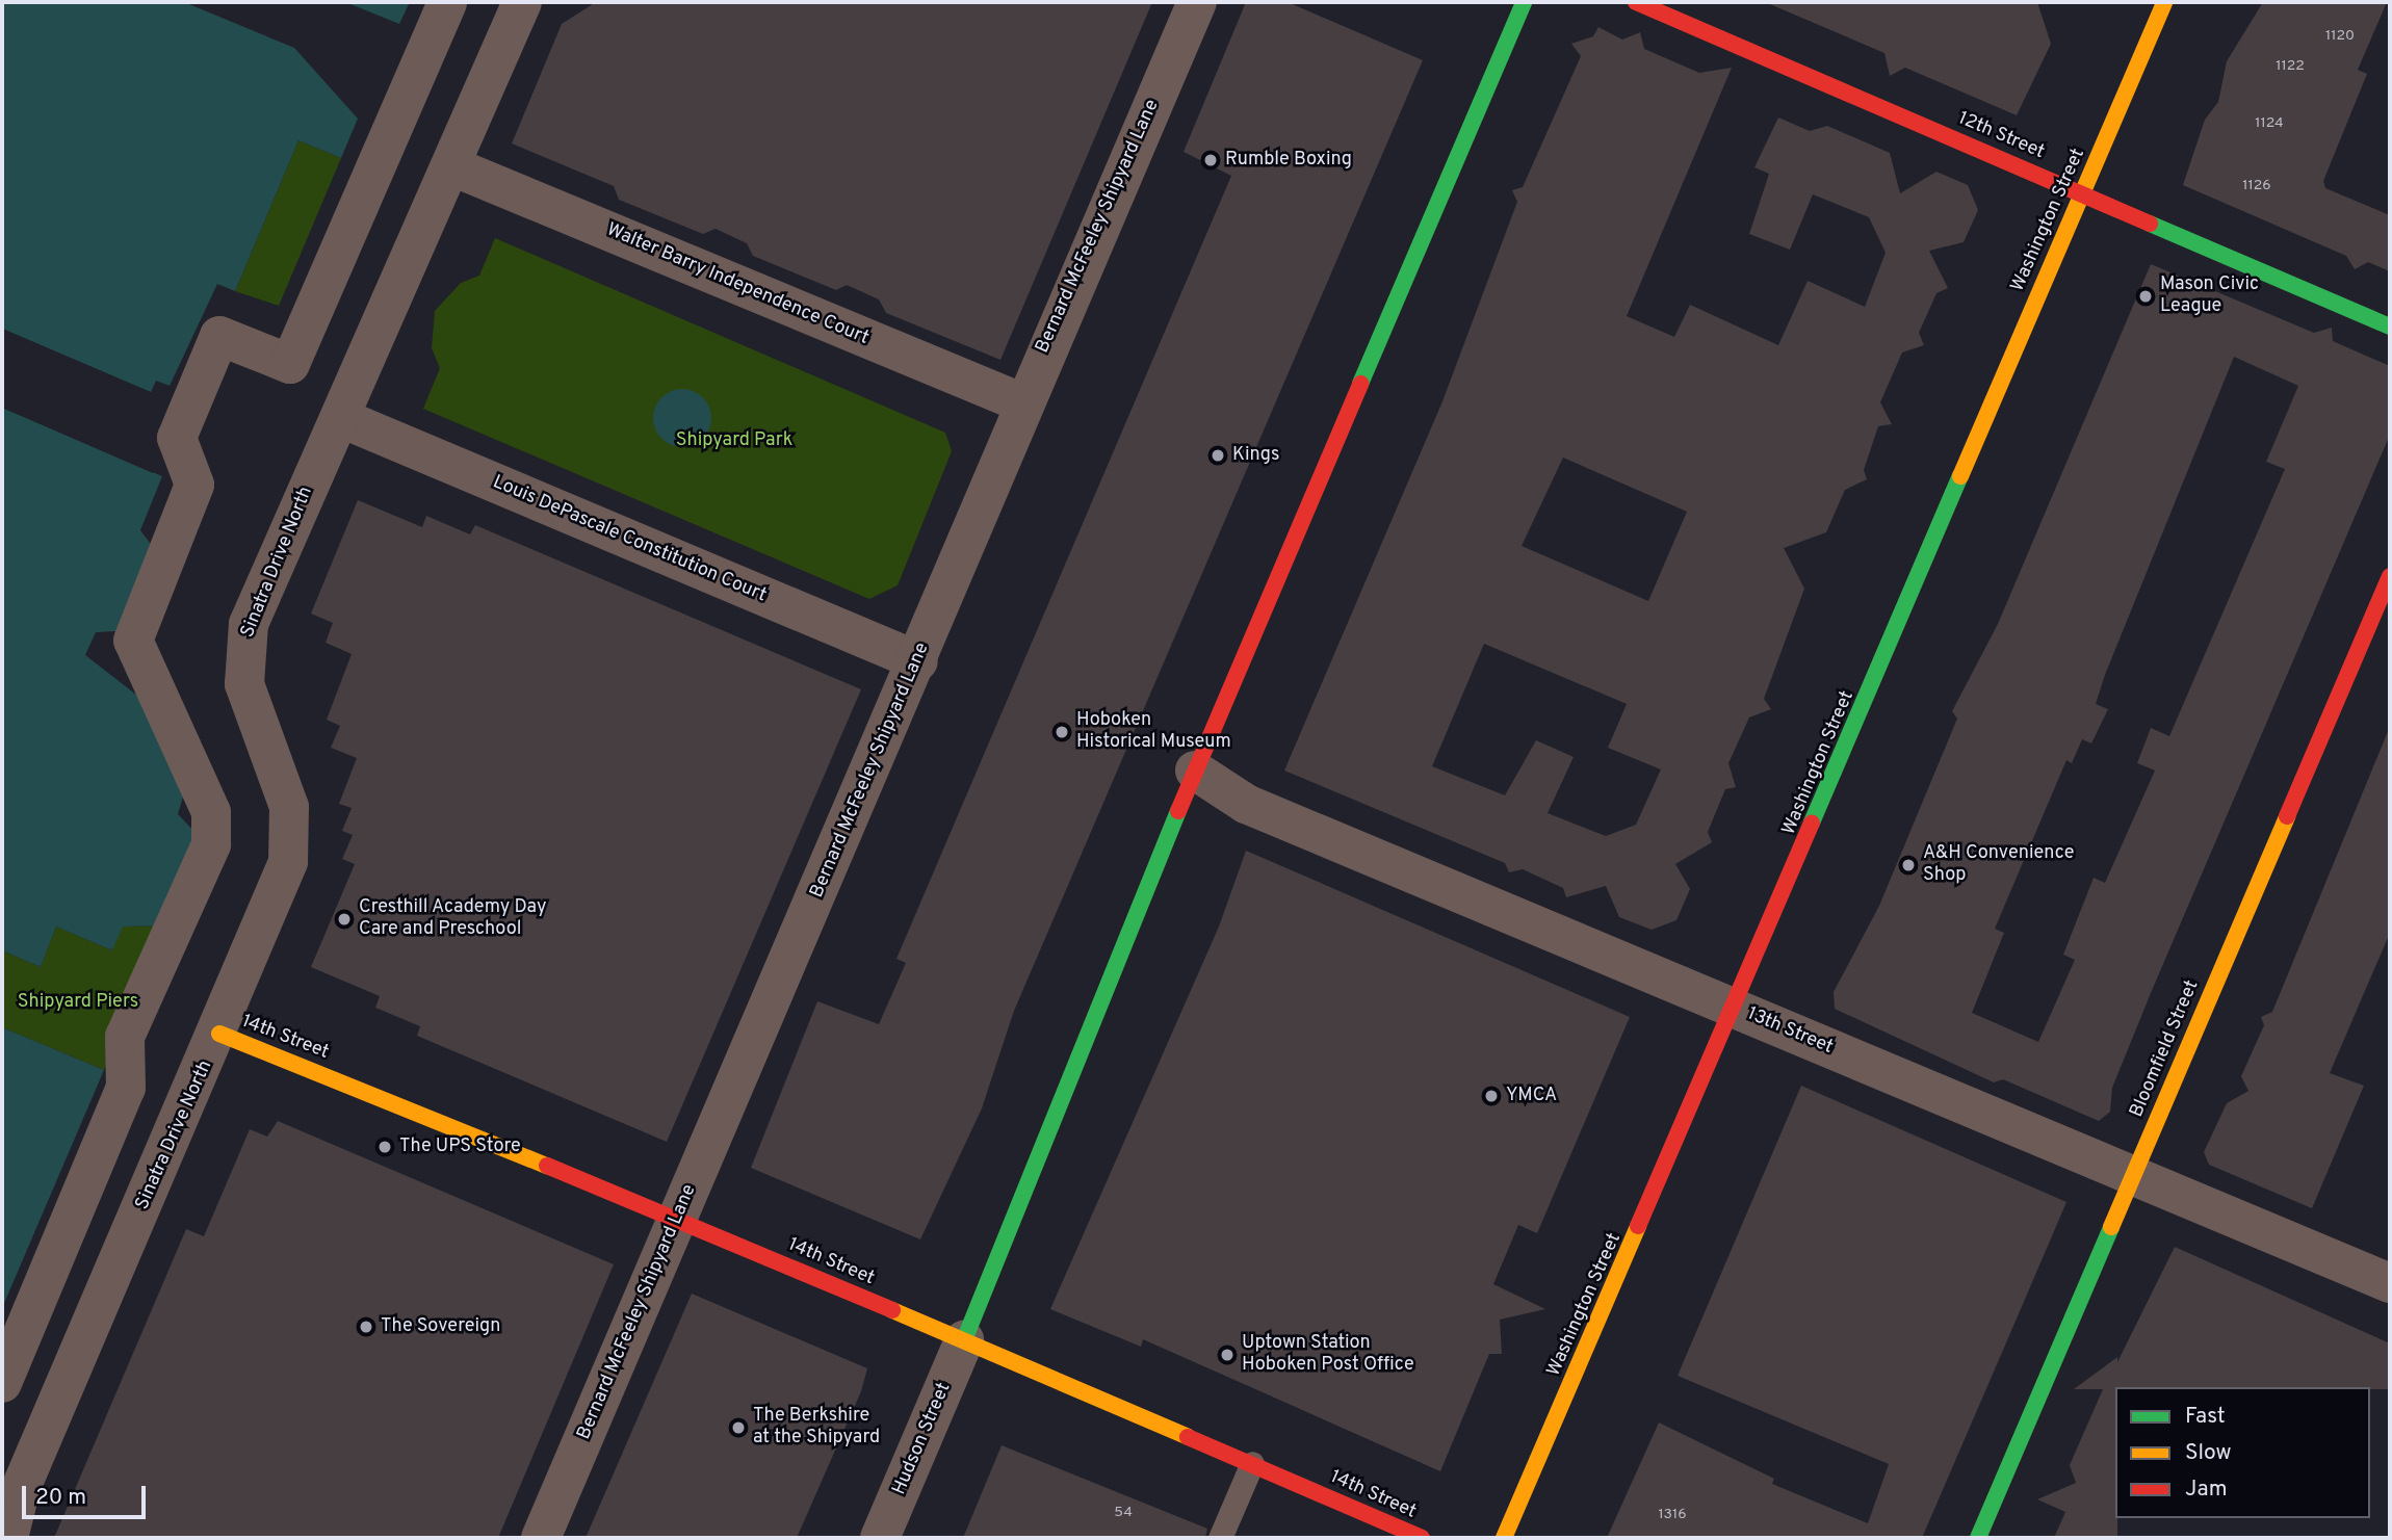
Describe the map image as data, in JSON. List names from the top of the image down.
{
  "streets": {
    "street": [
      "12th Street",
      "Washington Street",
      "Bernard McFeeley Shipyard Lane",
      "Walter Barry Independence Court",
      "Louis DePascale Constitution Court",
      "Sinatra Drive North",
      "13th Street",
      "14th Street",
      "Bloomfield Street",
      "Hudson Street"
    ]
  },
  "crossings": [
    ["12th Street", "Washington Street"],
    ["Washington Street", "13th Street"],
    ["Bernard McFeeley Shipyard Lane", "Walter Barry Independence Court"],
    ["Bernard McFeeley Shipyard Lane", "Louis DePascale Constitution Court"],
    ["Bernard McFeeley Shipyard Lane", "14th Street"],
    ["Walter Barry Independence Court", "Sinatra Drive North"],
    ["Louis DePascale Constitution Court", "Sinatra Drive North"],
    ["Sinatra Drive North", "14th Street"],
    ["13th Street", "Bloomfield Street"],
    ["14th Street", "Hudson Street"]
  ],
  "parks": ["Shipyard Park", "Shipyard Piers"],
  "places": [
    "Rumble Boxing",
    "Mason Civic League",
    "Kings",
    "Hoboken Historical Museum",
    "A&H Convenience Shop",
    "Cresthill Academy Day Care and Preschool",
    "YMCA",
    "The UPS Store",
    "The Sovereign",
    "Uptown Station Hoboken Post Office",
    "The Berkshire at the Shipyard"
  ],
  "house_numbers": [
    "1120",
    "1122",
    "1124",
    "1126",
    "54",
    "1316"
  ],
  "legend": ["Fast", "Slow", "Jam"],
  "scale_bar": "20 m"
}
